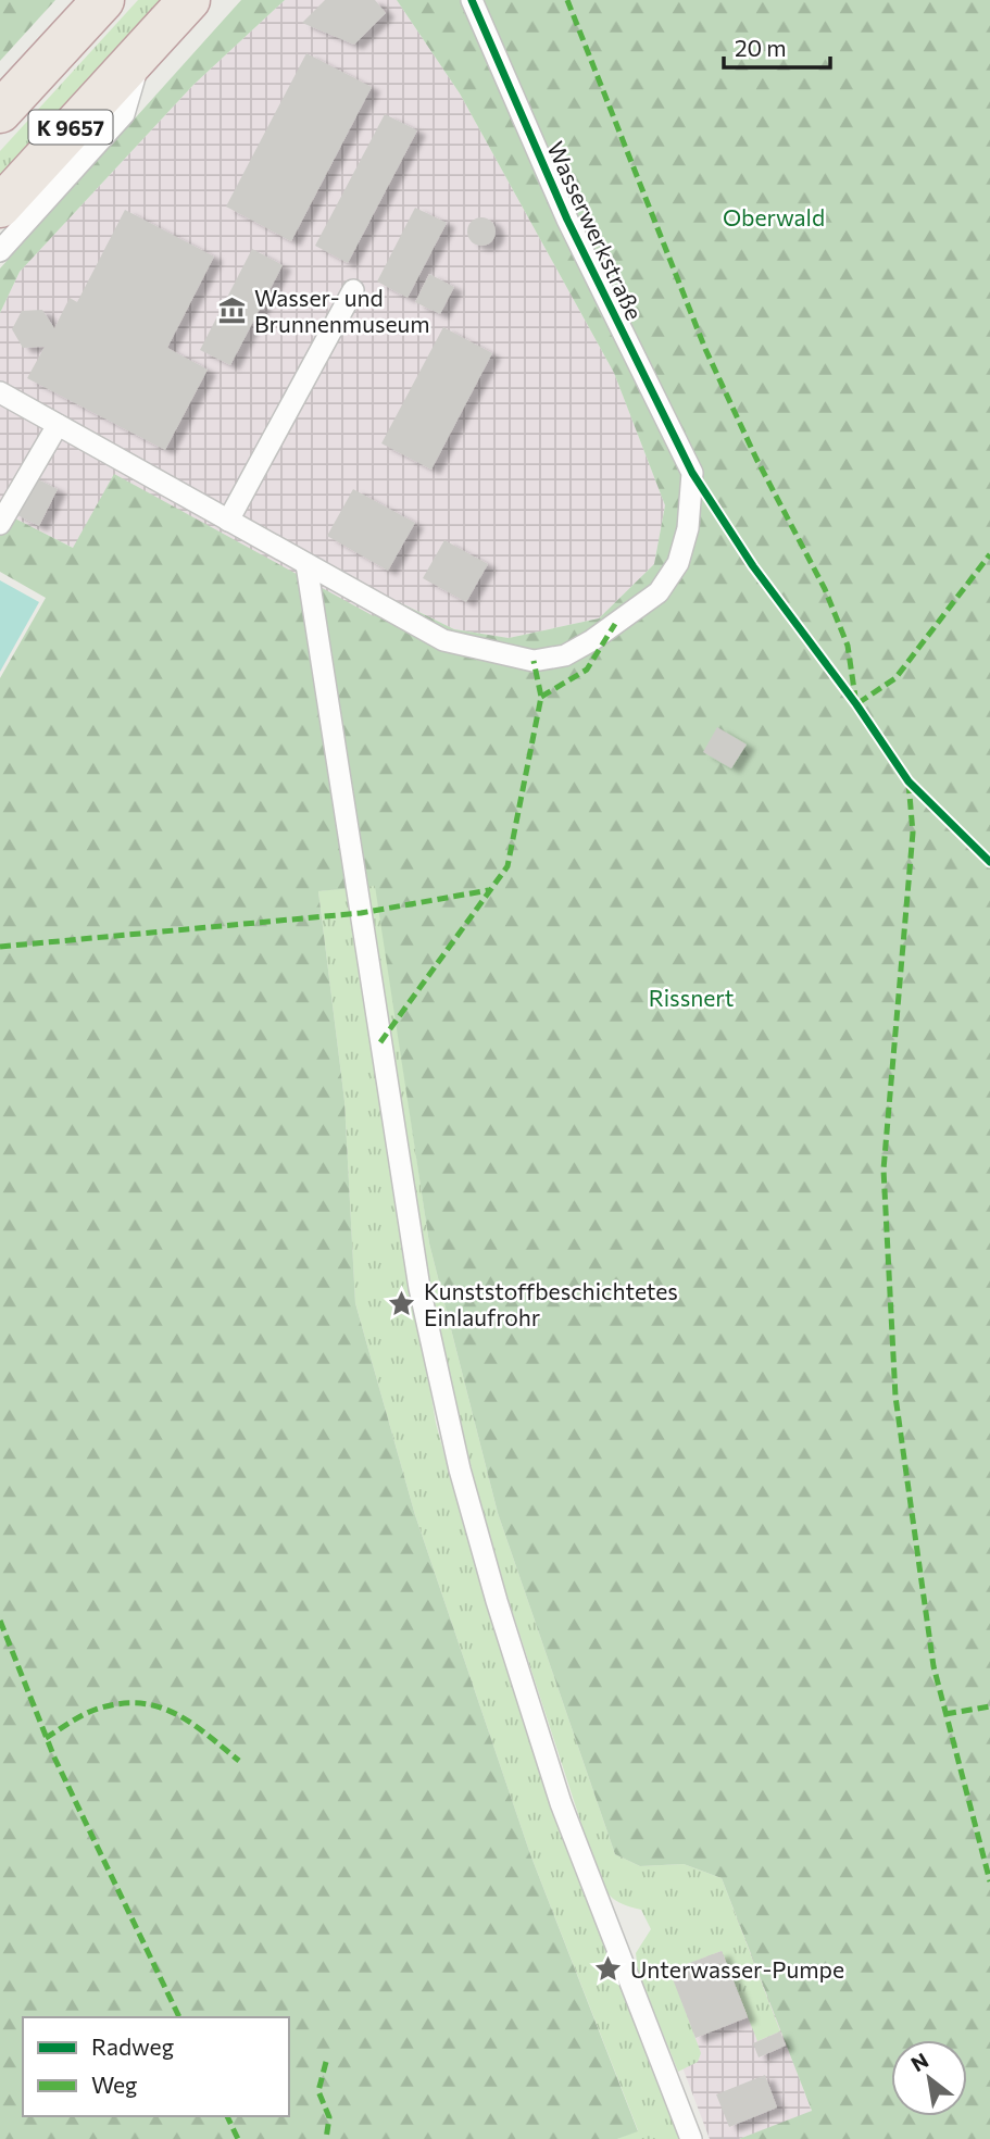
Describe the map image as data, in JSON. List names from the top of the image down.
{
  "streets": {
    "highway": ["K 9657"],
    "lane": ["Wasserwerkstraße"]
  },
  "parks": ["Oberwald", "Rissnert"],
  "places": {
    "museum": ["Wasser- und Brunnenmuseum"],
    "place": ["Kunststoffbeschichtetes Einlaufrohr", "Unterwasser-Pumpe"]
  },
  "legend": ["Radweg", "Weg"],
  "scale_bar": "20 m",
  "north": "top left"
}
